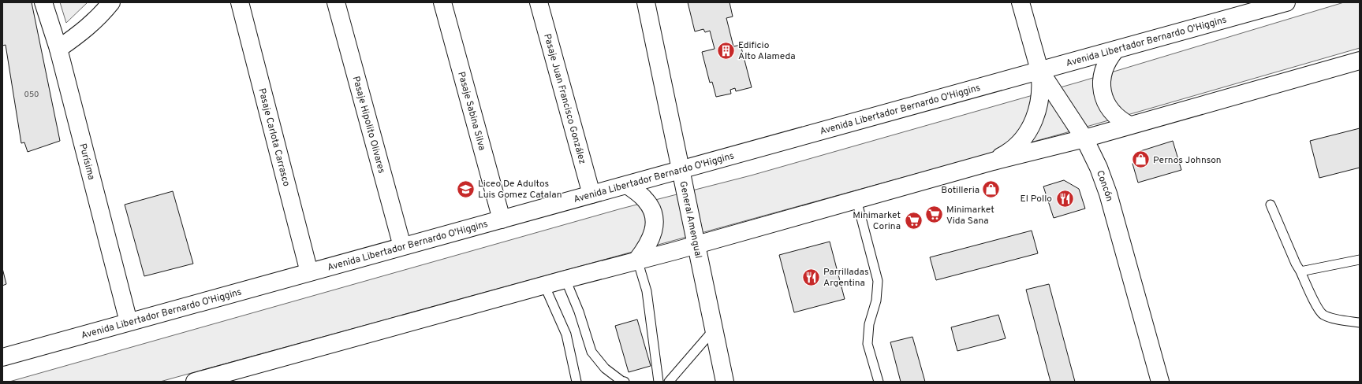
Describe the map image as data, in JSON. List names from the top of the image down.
{
  "streets": {
    "main road": [
      "Avenida Libertador Bernardo O'Higgins",
      "Pasaje Juan Francisco González",
      "Pasaje Sabina Silva",
      "Pasaje Hipolito Olivares",
      "Pasaje Carlota Carrasco",
      "Purísima",
      "Concón",
      "General Amengual"
    ]
  },
  "crossings": [
    ["Avenida Libertador Bernardo O'Higgins", "Pasaje Juan Francisco González"],
    ["Avenida Libertador Bernardo O'Higgins", "Pasaje Sabina Silva"],
    ["Avenida Libertador Bernardo O'Higgins", "Pasaje Hipolito Olivares"],
    ["Avenida Libertador Bernardo O'Higgins", "Pasaje Carlota Carrasco"],
    ["Avenida Libertador Bernardo O'Higgins", "Purísima"],
    ["Avenida Libertador Bernardo O'Higgins", "Concón"],
    ["Avenida Libertador Bernardo O'Higgins", "General Amengual"]
  ],
  "places": {
    "building": ["Edificio Alto Alameda"],
    "shop": ["Pernos Johnson", "Botilleria"],
    "school or university": ["Liceo De Adultos Luis Gomez Catalan"],
    "restaurant": ["El Pollo", "Parrilladas Argentina"],
    "supermarket": ["Minimarket Vida Sana", "Minimarket Corina"]
  },
  "house_numbers": ["050"]
}
